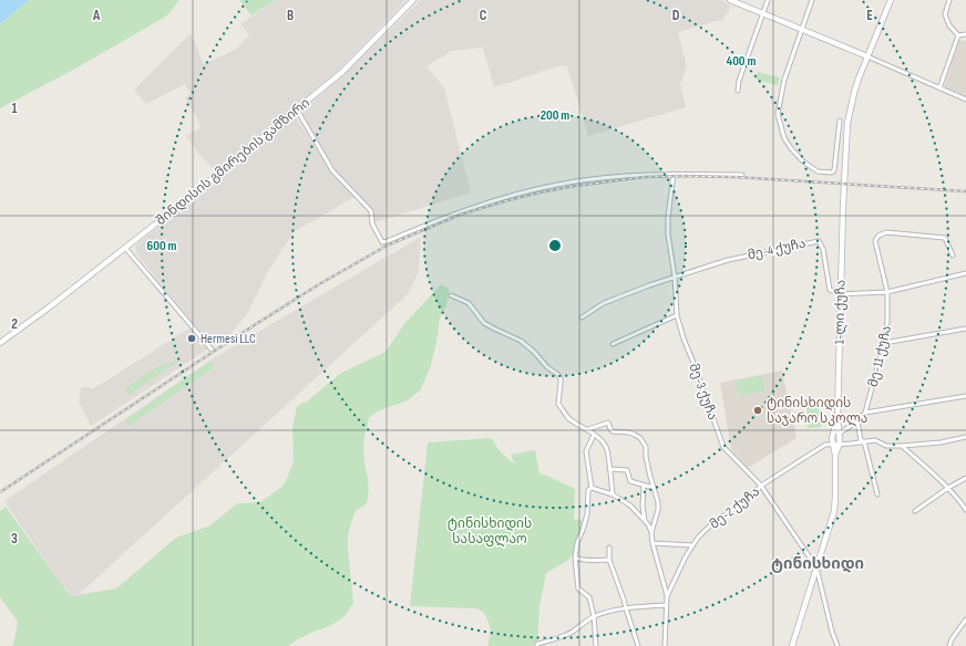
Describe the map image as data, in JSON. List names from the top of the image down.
{
  "streets": {
    "main road": ["შინდისის გმირების გამზირი", "1-ლი ქუჩა"],
    "street": [
      "მე-4 ქუჩა",
      "მე-11 ქუჩა",
      "მე-3 ქუჩა",
      "მე-2 ქუჩა"
    ]
  },
  "crossings": [
    ["მე-4 ქუჩა", "1-ლი ქუჩა"],
    ["მე-4 ქუჩა", "მე-3 ქუჩა"],
    ["1-ლი ქუჩა", "მე-11 ქუჩა"],
    ["1-ლი ქუჩა", "მე-3 ქუჩა"],
    ["1-ლი ქუჩა", "მე-2 ქუჩა"],
    ["მე-3 ქუჩა", "მე-2 ქუჩა"]
  ],
  "districts": ["ტინისხიდი"],
  "parks": ["ტინისხიდის სასაფლაო"],
  "places": ["Hermesi LLC", "ტინისხიდის საჯარო სკოლა"],
  "grid": {
    "columns": [
      "A",
      "B",
      "C",
      "D",
      "E"
    ],
    "rows": ["1", "2", "3"]
  },
  "rings": ["400 m", "200 m", "600 m"]
}
